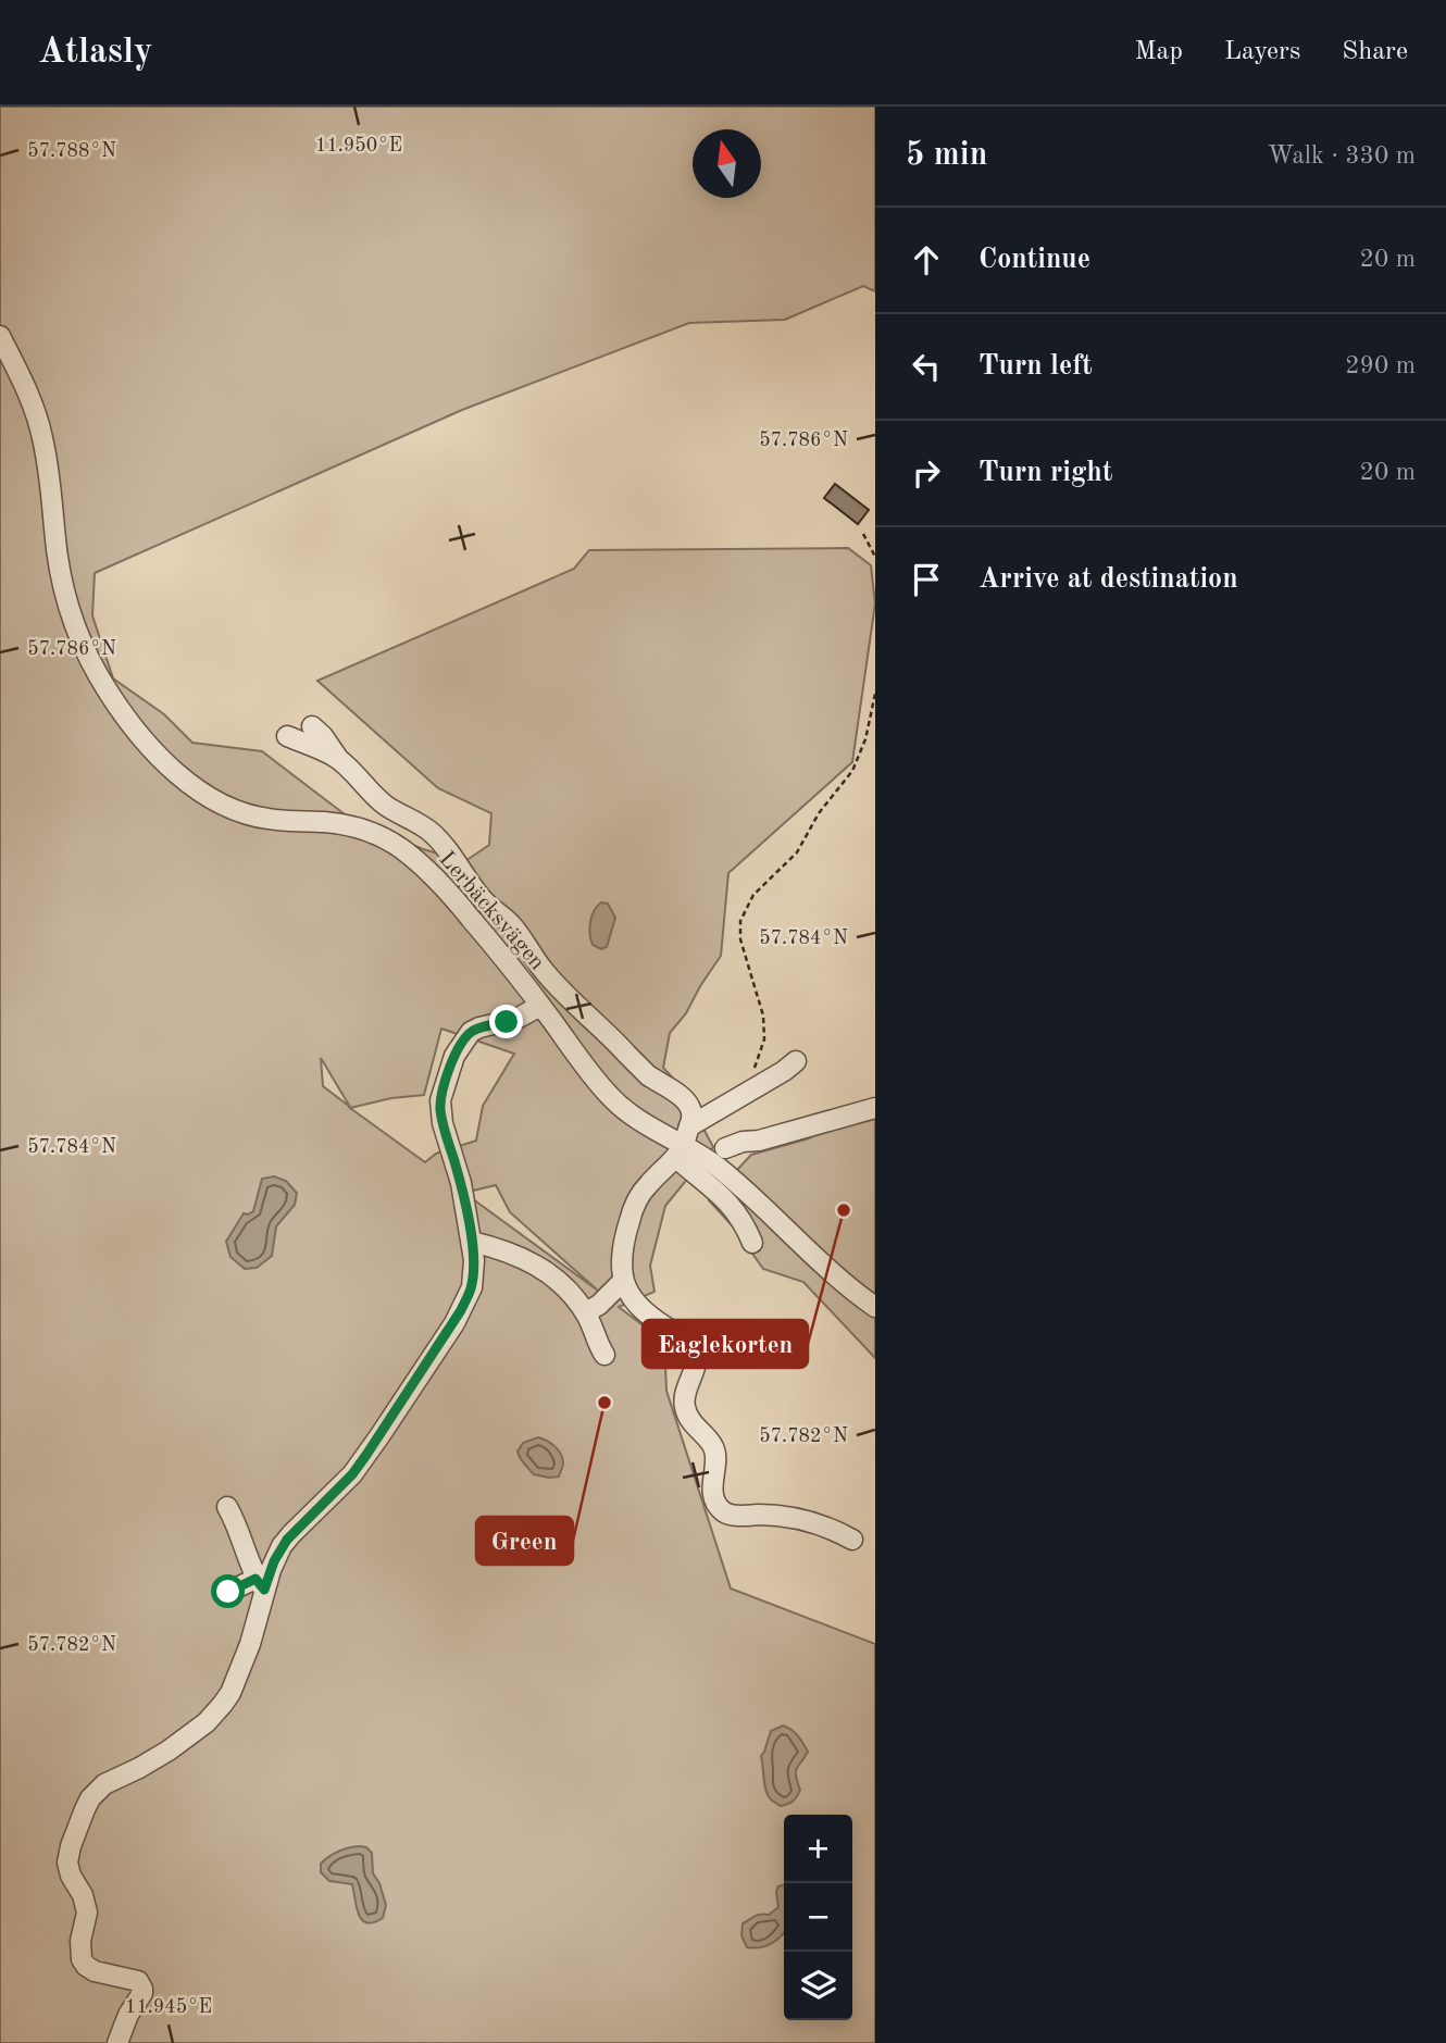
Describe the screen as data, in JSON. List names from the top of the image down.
{
  "streets": {
    "street": ["Lerbäcksvägen"]
  },
  "places": ["Eaglekorten", "Green"],
  "north": "top",
  "page": {
    "header": "Atlasly",
    "nav": ["Map", "Layers", "Share"],
    "heading": ["5 min", "Walk · 330 m"],
    "list": [
      ["Continue", "20 m"],
      ["Turn left", "290 m"],
      ["Turn right", "20 m"],
      "Arrive at destination"
    ],
    "map_buttons": ["+", "−"]
  },
  "coordinates": [
    "11.950°E",
    "57.788°N",
    "57.786°N",
    "57.784°N",
    "57.782°N",
    "11.945°E"
  ]
}
